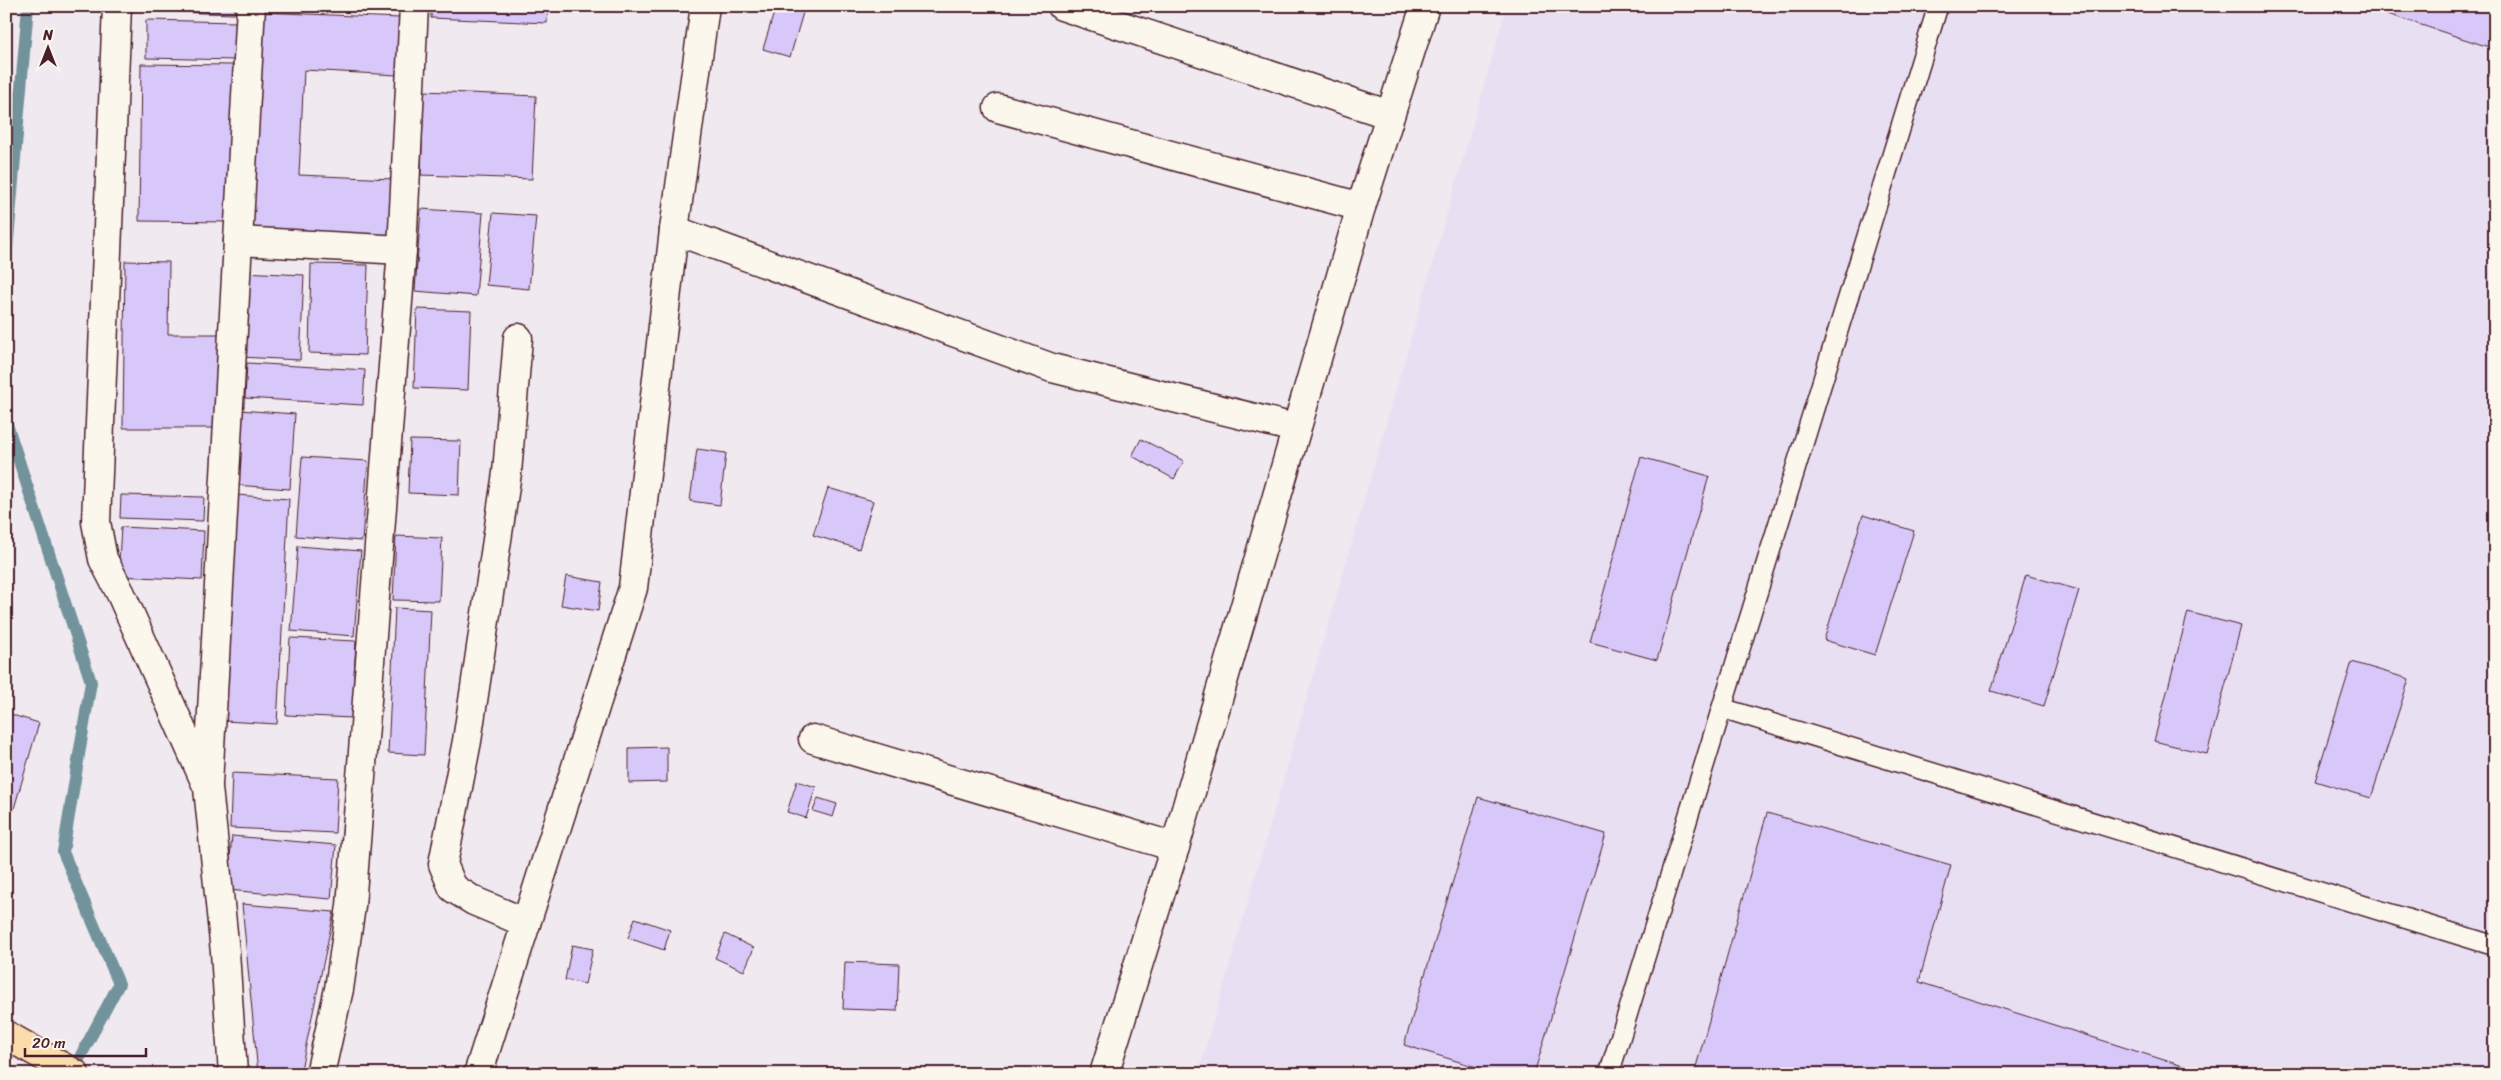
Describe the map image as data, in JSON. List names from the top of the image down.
{
  "scale_bar": "20 m",
  "north": "top"
}
